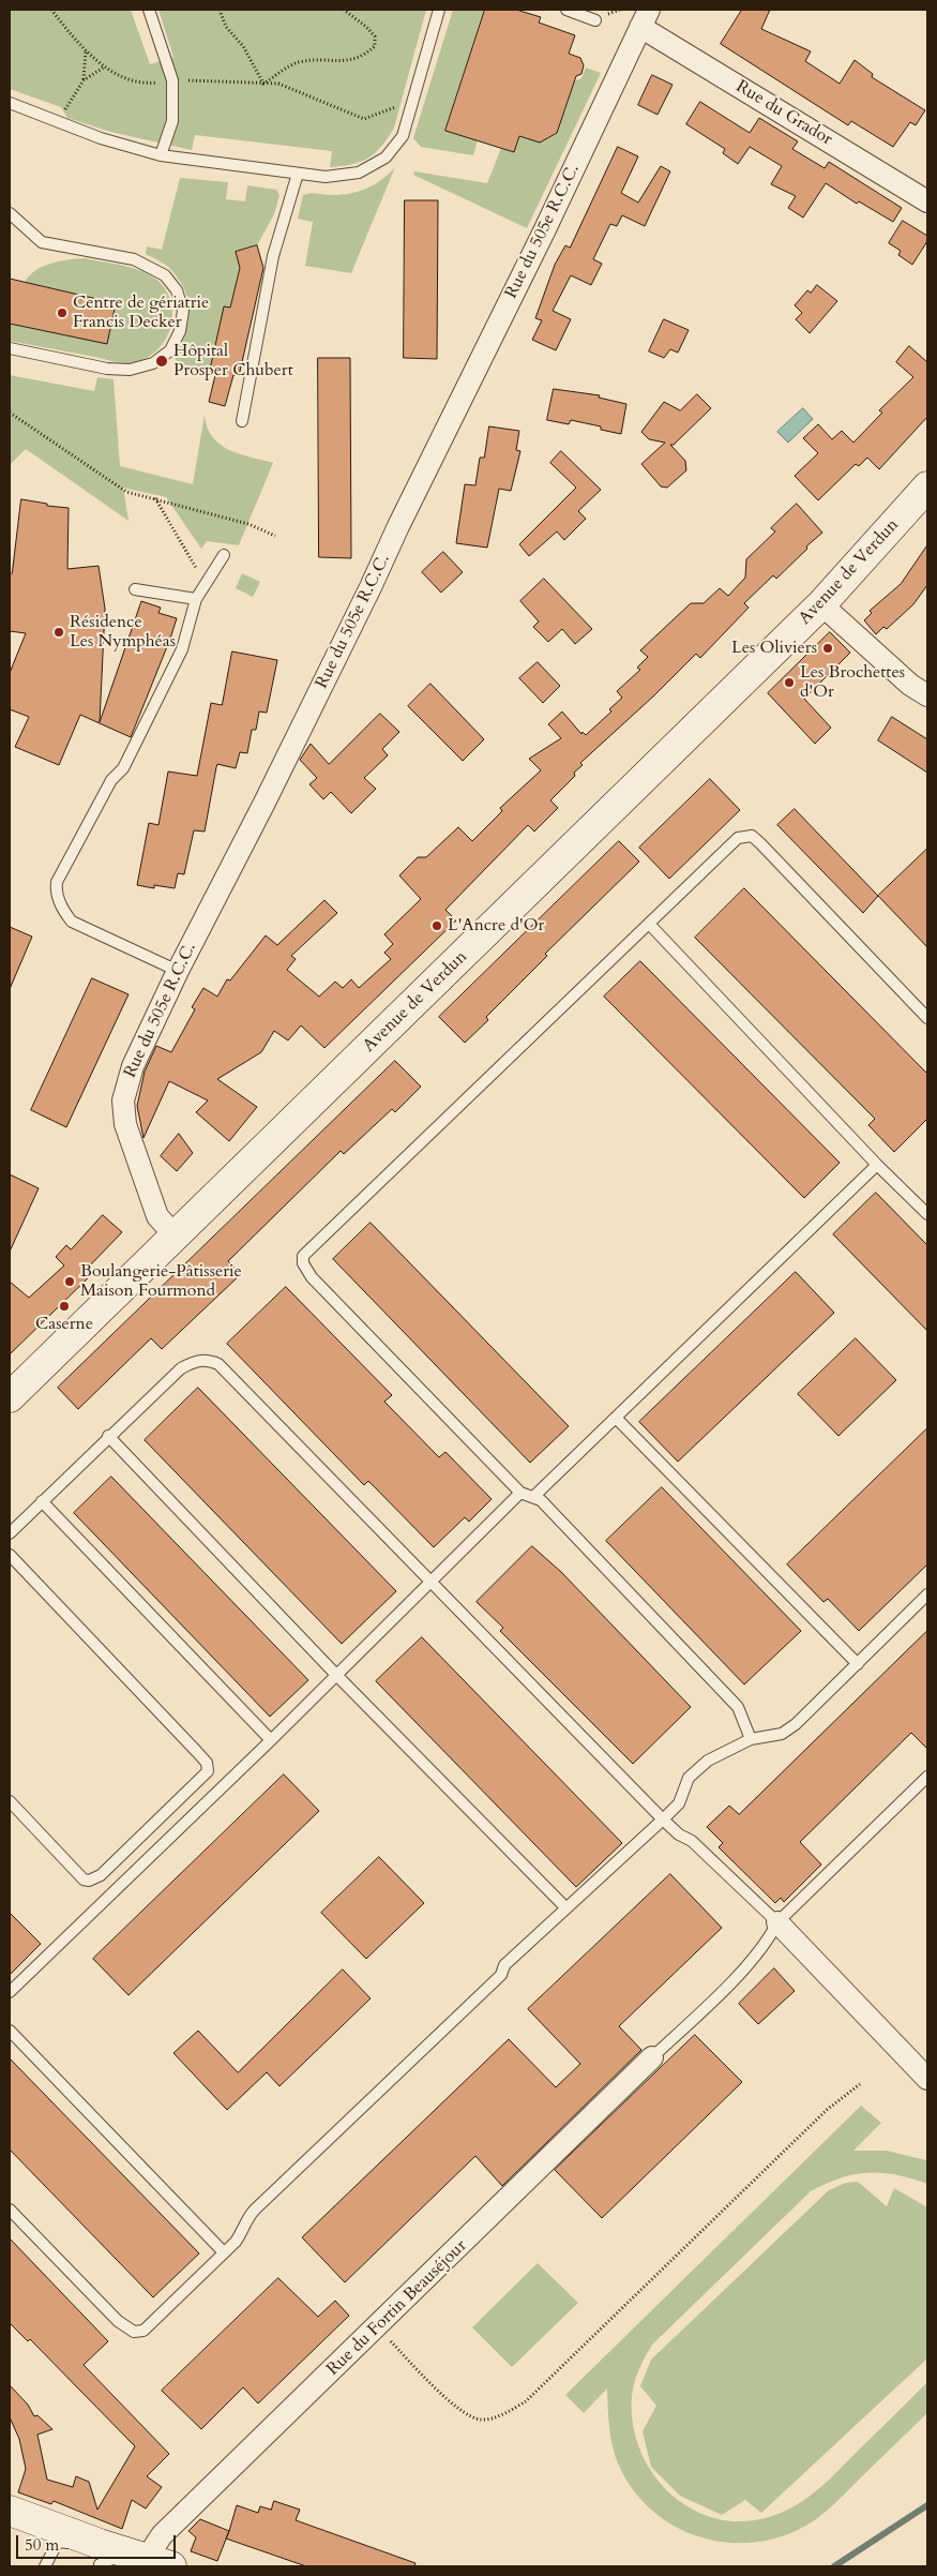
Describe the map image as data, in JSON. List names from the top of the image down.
{
  "streets": {
    "main road": ["Avenue de Verdun"],
    "street": ["Rue du Grador", "Rue du 505e R.C.C.", "Rue du Fortin Beauséjour"]
  },
  "crossings": [
    ["Rue du Grador", "Rue du 505e R.C.C."],
    ["Rue du 505e R.C.C.", "Avenue de Verdun"]
  ],
  "places": [
    "Centre de gériatrie Francis Decker",
    "Hôpital Prosper Chubert",
    "Résidence Les Nymphéas",
    "Les Oliviers",
    "Les Brochettes d'Or",
    "L'Ancre d'Or",
    "Boulangerie-Pâtisserie Maison Fourmond",
    "Caserne"
  ],
  "scale_bar": "50 m"
}
